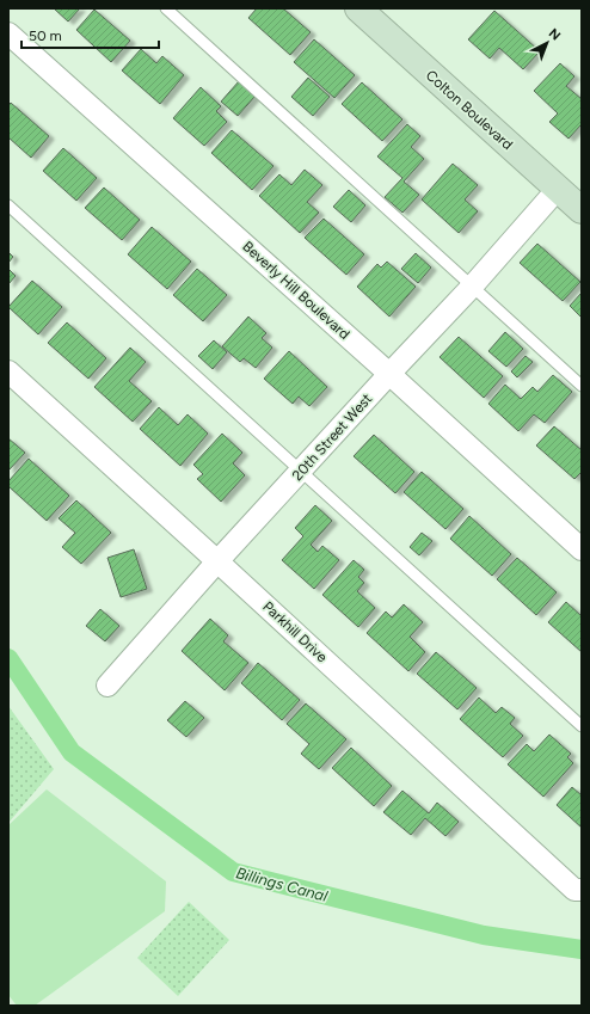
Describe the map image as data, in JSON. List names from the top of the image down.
{
  "streets": {
    "street": [
      "Colton Boulevard",
      "Beverly Hill Boulevard",
      "20th Street West",
      "Parkhill Drive"
    ]
  },
  "crossings": [
    ["Colton Boulevard", "20th Street West"],
    ["Beverly Hill Boulevard", "20th Street West"],
    ["20th Street West", "Parkhill Drive"]
  ],
  "water": ["Billings Canal"],
  "scale_bar": "50 m",
  "north": "top right"
}
